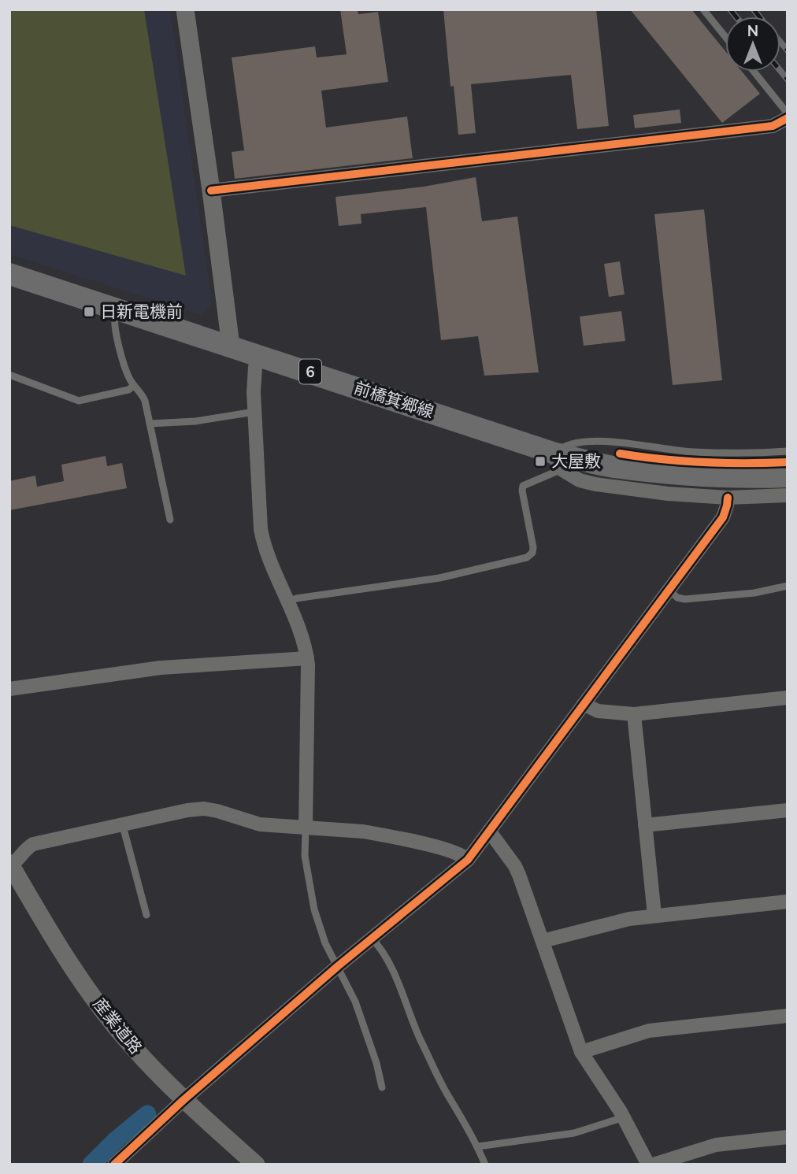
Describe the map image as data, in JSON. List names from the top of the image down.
{
  "streets": {
    "main road": ["6", "前橋箕郷線"],
    "street": ["産業道路"]
  },
  "places": {
    "transit": ["日新電機前", "大屋敷"]
  },
  "north": "top"
}
